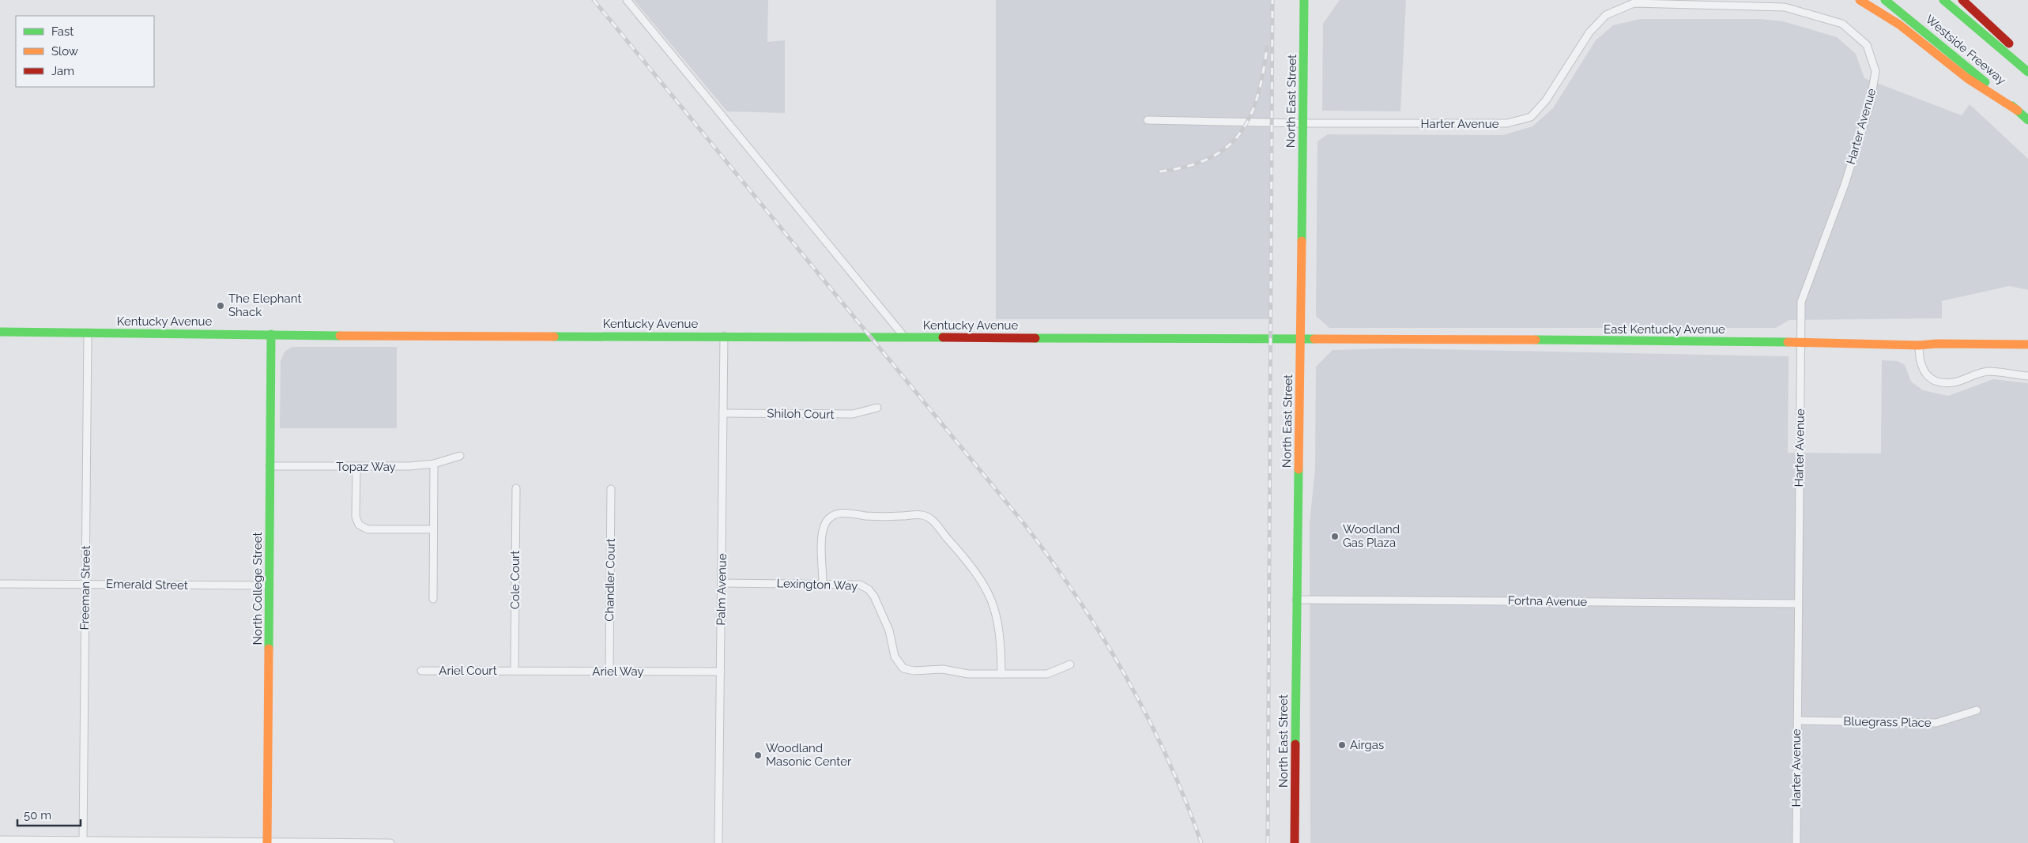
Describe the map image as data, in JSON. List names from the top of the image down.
{
  "streets": {
    "main road": [
      "Westside Freeway",
      "North East Street",
      "Kentucky Avenue",
      "East Kentucky Avenue",
      "North College Street"
    ],
    "street": [
      "Harter Avenue",
      "Shiloh Court",
      "Topaz Way",
      "Cole Court",
      "Chandler Court",
      "Emerald Street",
      "Lexington Way",
      "Freeman Street",
      "Palm Avenue",
      "Fortna Avenue",
      "Ariel Court",
      "Ariel Way",
      "Bluegrass Place"
    ]
  },
  "crossings": [
    ["North East Street", "Harter Avenue"],
    ["North East Street", "Kentucky Avenue"],
    ["North East Street", "East Kentucky Avenue"],
    ["North East Street", "Fortna Avenue"],
    ["Harter Avenue", "East Kentucky Avenue"],
    ["Harter Avenue", "Fortna Avenue"],
    ["Harter Avenue", "Bluegrass Place"],
    ["Kentucky Avenue", "East Kentucky Avenue"],
    ["Kentucky Avenue", "Freeman Street"],
    ["Kentucky Avenue", "North College Street"],
    ["Kentucky Avenue", "Palm Avenue"],
    ["Shiloh Court", "Palm Avenue"],
    ["Topaz Way", "North College Street"],
    ["Cole Court", "Ariel Court"],
    ["Cole Court", "Ariel Way"],
    ["Chandler Court", "Ariel Way"],
    ["Emerald Street", "Freeman Street"],
    ["Emerald Street", "North College Street"],
    ["Lexington Way", "Palm Avenue"],
    ["Palm Avenue", "Ariel Way"],
    ["Ariel Court", "Ariel Way"]
  ],
  "places": [
    "The Elephant Shack",
    "Woodland Gas Plaza",
    "Airgas",
    "Woodland Masonic Center"
  ],
  "legend": ["Fast", "Slow", "Jam"],
  "scale_bar": "50 m"
}
